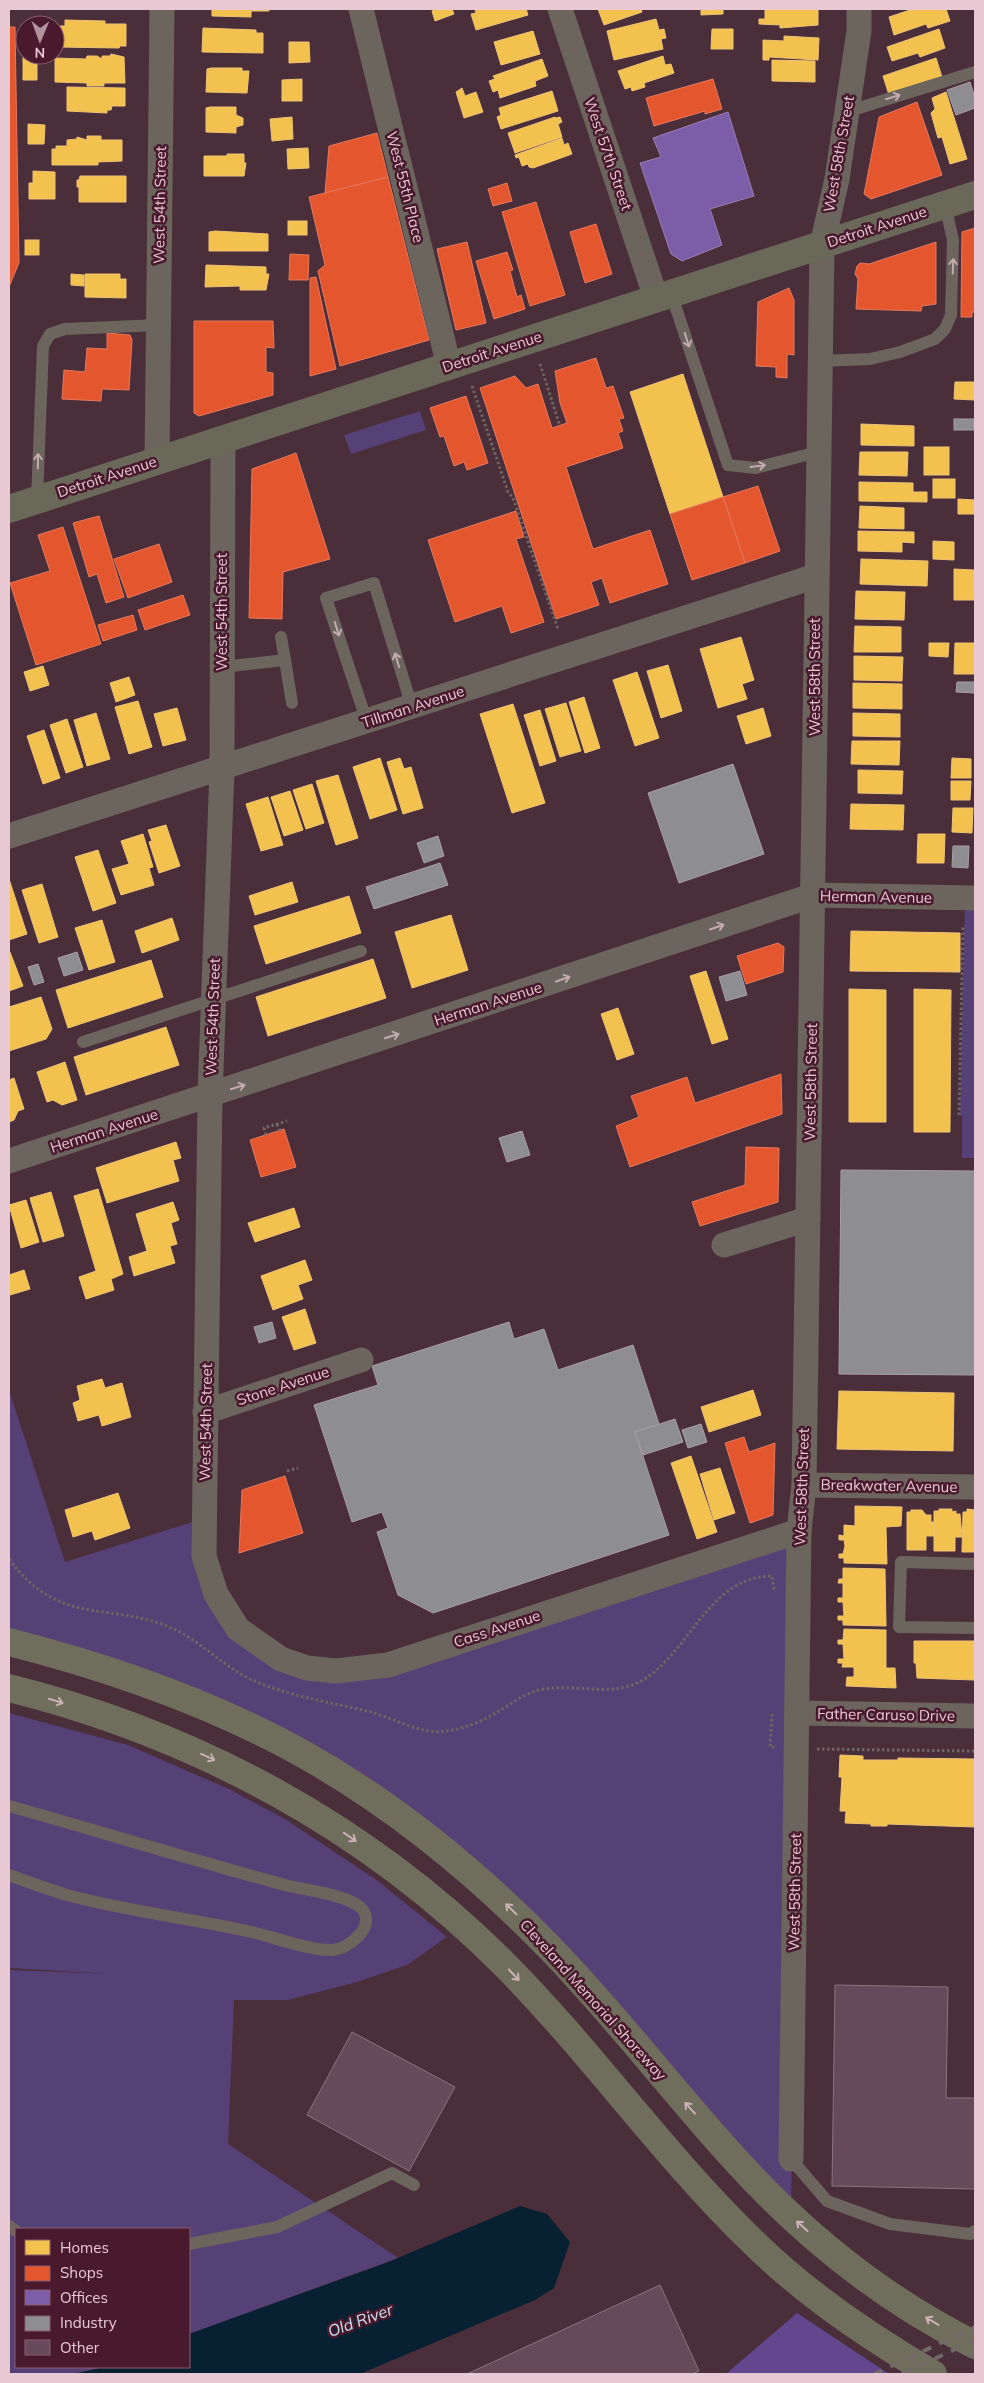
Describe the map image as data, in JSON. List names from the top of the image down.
{
  "streets": {
    "highway": ["Cleveland Memorial Shoreway"],
    "main road": ["Detroit Avenue"],
    "street": [
      "West 57th Street",
      "West 58th Street",
      "West 55th Place",
      "West 54th Street",
      "Tillman Avenue",
      "Herman Avenue",
      "Stone Avenue",
      "Breakwater Avenue",
      "Cass Avenue",
      "Father Caruso Drive"
    ]
  },
  "crossings": [
    ["West 57th Street", "Detroit Avenue"],
    ["West 58th Street", "Detroit Avenue"],
    ["West 58th Street", "Tillman Avenue"],
    ["West 58th Street", "Herman Avenue"],
    ["West 58th Street", "Breakwater Avenue"],
    ["West 58th Street", "Cass Avenue"],
    ["West 58th Street", "Father Caruso Drive"],
    ["West 55th Place", "Detroit Avenue"],
    ["West 54th Street", "Detroit Avenue"],
    ["West 54th Street", "Tillman Avenue"],
    ["West 54th Street", "Herman Avenue"],
    ["West 54th Street", "Stone Avenue"],
    ["West 54th Street", "Cass Avenue"]
  ],
  "one_way": ["Herman Avenue"],
  "water": ["Old River"],
  "legend": [
    "Homes",
    "Shops",
    "Offices",
    "Industry",
    "Other"
  ],
  "north": "bottom"
}
